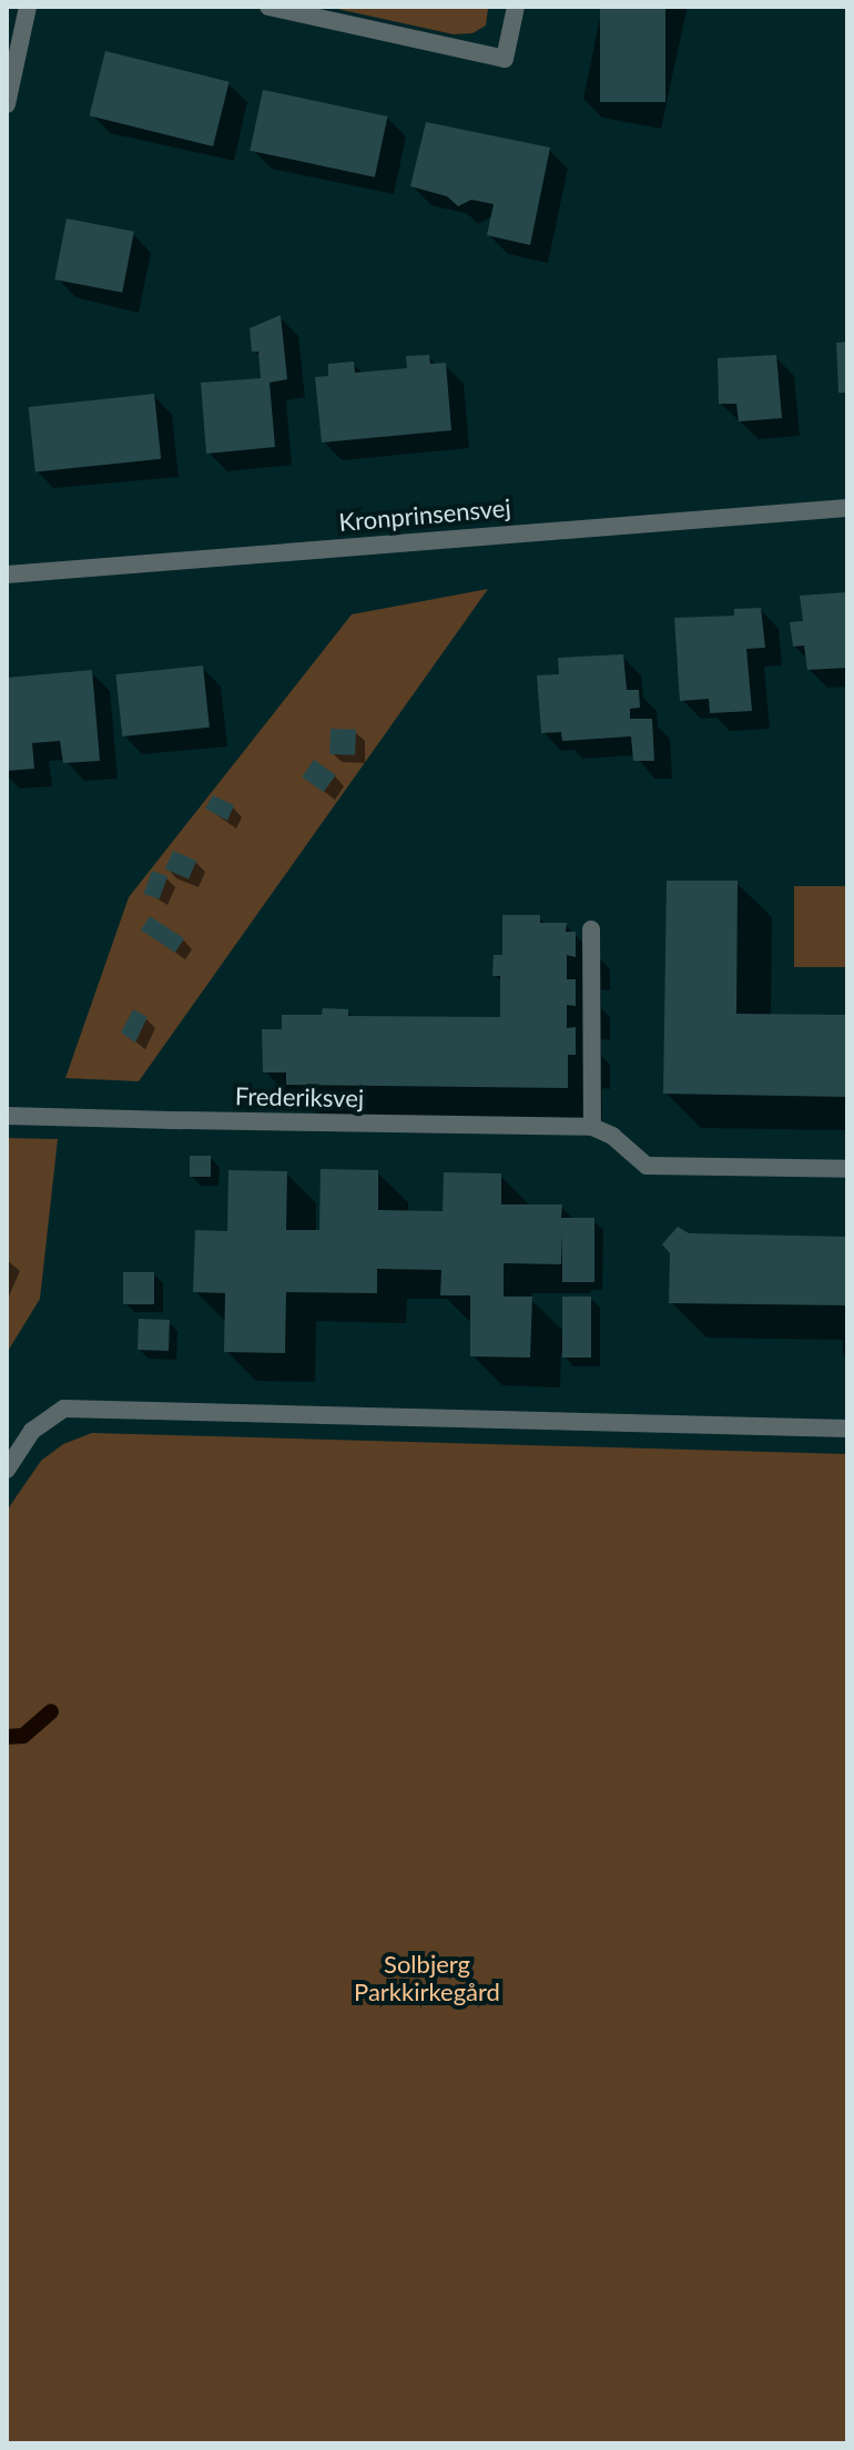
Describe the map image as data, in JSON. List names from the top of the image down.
{
  "streets": {
    "street": ["Kronprinsensvej", "Frederiksvej"]
  },
  "parks": ["Solbjerg Parkkirkegård"]
}
